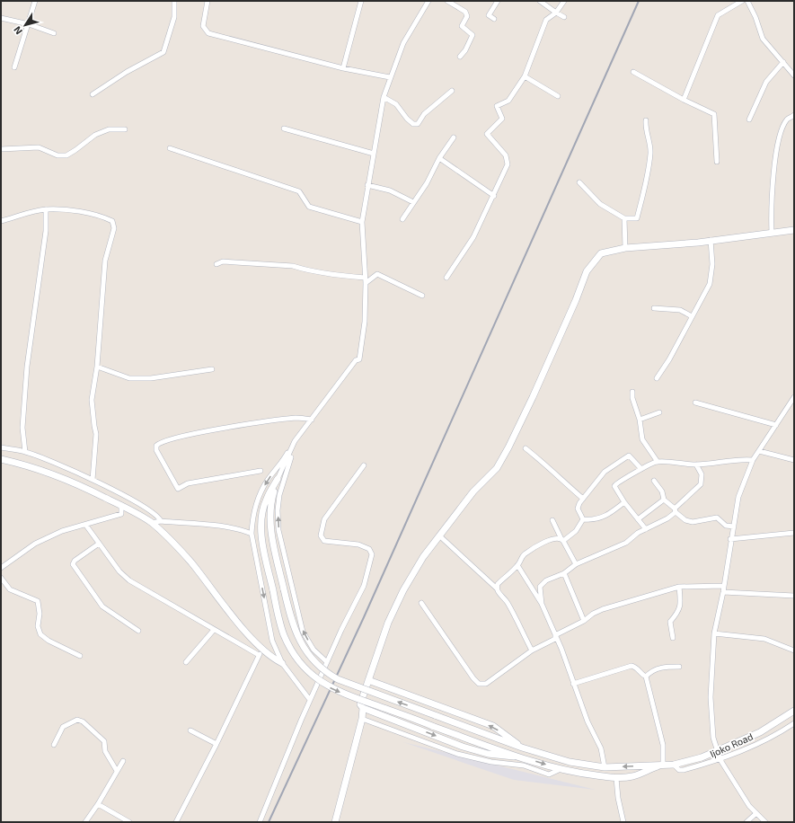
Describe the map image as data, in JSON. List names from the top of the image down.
{
  "streets": {
    "main road": ["Ijoko Road"]
  },
  "north": "bottom left"
}
